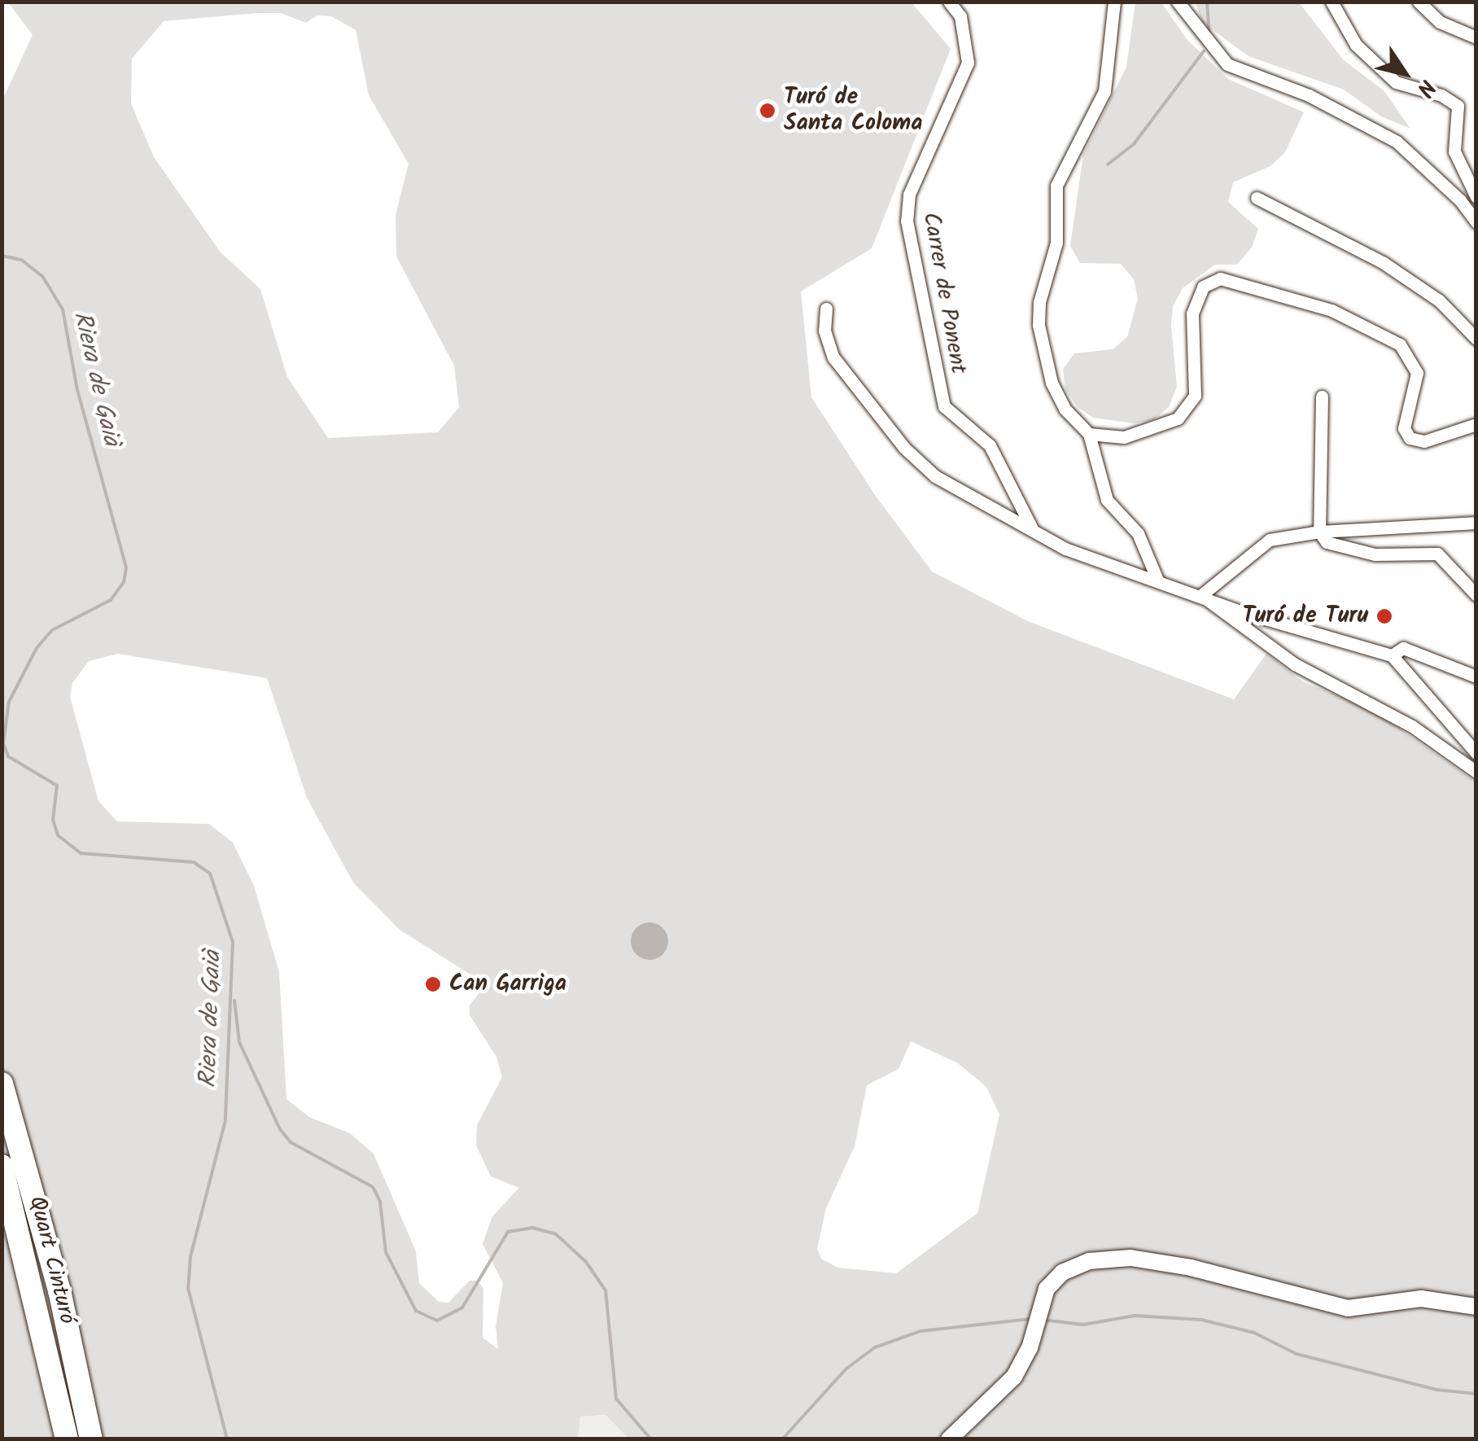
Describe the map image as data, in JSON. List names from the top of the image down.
{
  "streets": {
    "highway": ["Quart Cinturó"],
    "street": ["Carrer de Ponent"]
  },
  "water": ["Riera de Gaià"],
  "places": ["Turó de Santa Coloma", "Turó de Turu", "Can Garriga"],
  "north": "bottom right"
}
